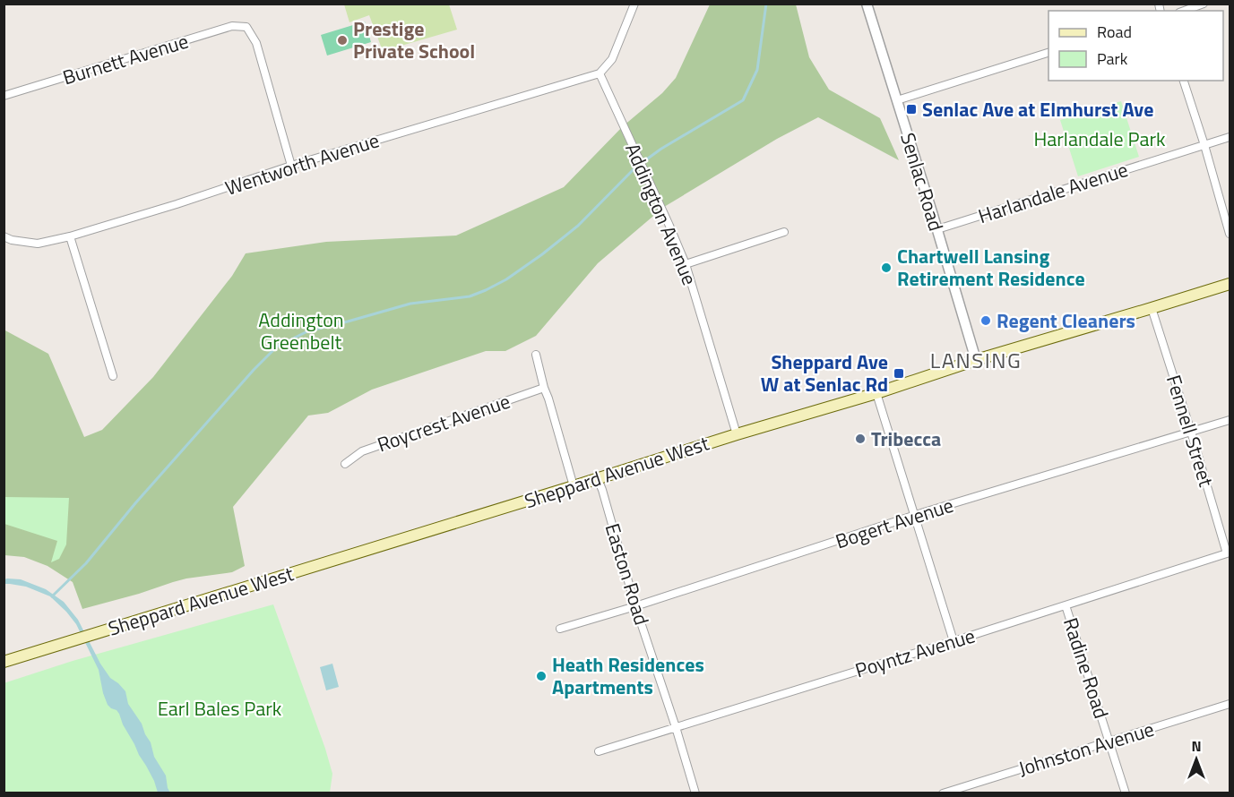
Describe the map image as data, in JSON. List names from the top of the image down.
{
  "streets": {
    "main road": ["Sheppard Avenue West"],
    "street": [
      "Burnett Avenue",
      "Wentworth Avenue",
      "Senlac Road",
      "Harlandale Avenue",
      "Addington Avenue",
      "Roycrest Avenue",
      "Fennell Street",
      "Bogert Avenue",
      "Easton Road",
      "Poyntz Avenue",
      "Radine Road",
      "Johnston Avenue"
    ]
  },
  "crossings": [
    ["Burnett Avenue", "Wentworth Avenue"],
    ["Wentworth Avenue", "Addington Avenue"],
    ["Senlac Road", "Harlandale Avenue"],
    ["Senlac Road", "Sheppard Avenue West"],
    ["Addington Avenue", "Sheppard Avenue West"],
    ["Fennell Street", "Sheppard Avenue West"],
    ["Fennell Street", "Bogert Avenue"],
    ["Fennell Street", "Poyntz Avenue"],
    ["Sheppard Avenue West", "Easton Road"],
    ["Bogert Avenue", "Easton Road"],
    ["Easton Road", "Poyntz Avenue"],
    ["Poyntz Avenue", "Radine Road"],
    ["Radine Road", "Johnston Avenue"]
  ],
  "districts": ["LANSING"],
  "parks": ["Harlandale Park", "Addington Greenbelt", "Earl Bales Park"],
  "places": {
    "other": [
      "Prestige Private School",
      "Chartwell Lansing Retirement Residence",
      "Regent Cleaners",
      "Tribecca",
      "Heath Residences Apartments"
    ],
    "transit": ["Senlac Ave at Elmhurst Ave", "Sheppard Ave W at Senlac Rd"]
  },
  "legend": ["Road", "Park"],
  "north": "top"
}
